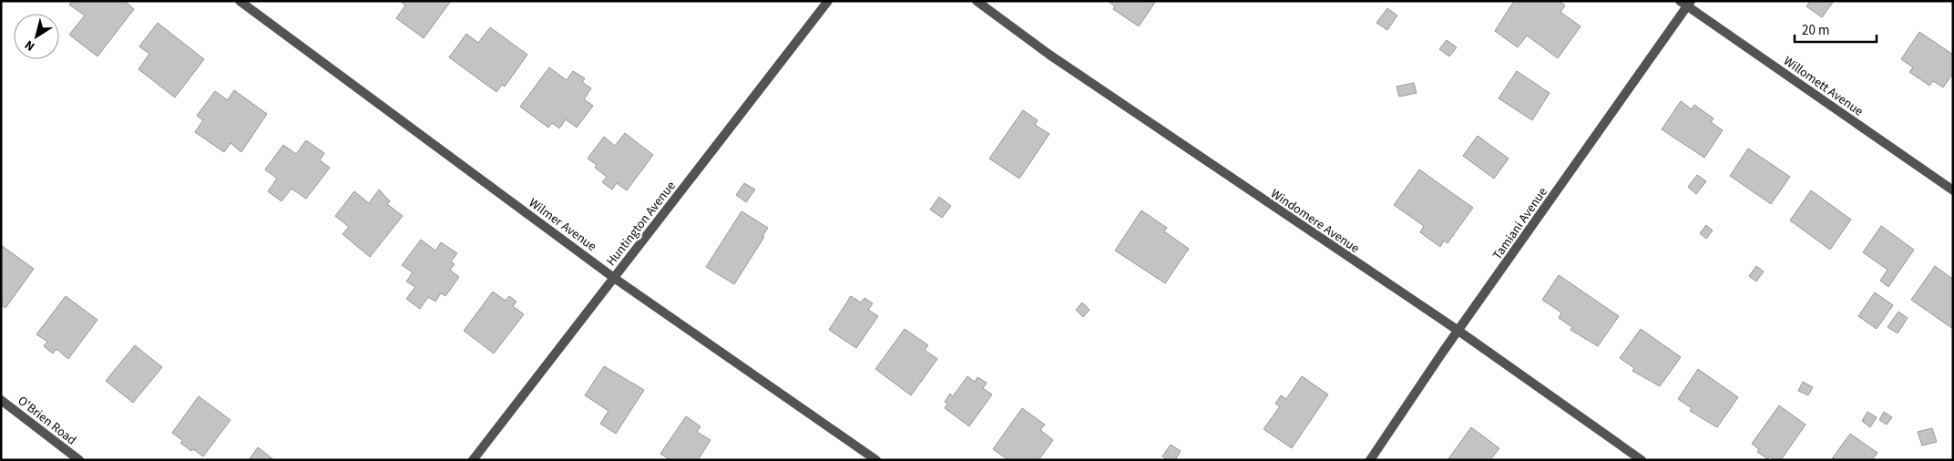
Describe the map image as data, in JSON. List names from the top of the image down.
{
  "streets": {
    "street": [
      "Willomett Avenue",
      "Windomere Avenue",
      "Huntington Avenue",
      "Tamiani Avenue",
      "Wilmer Avenue",
      "O'Brien Road"
    ]
  },
  "crossings": [
    ["Willomett Avenue", "Tamiani Avenue"],
    ["Windomere Avenue", "Tamiani Avenue"],
    ["Huntington Avenue", "Wilmer Avenue"]
  ],
  "scale_bar": "20 m",
  "north": "bottom left"
}
